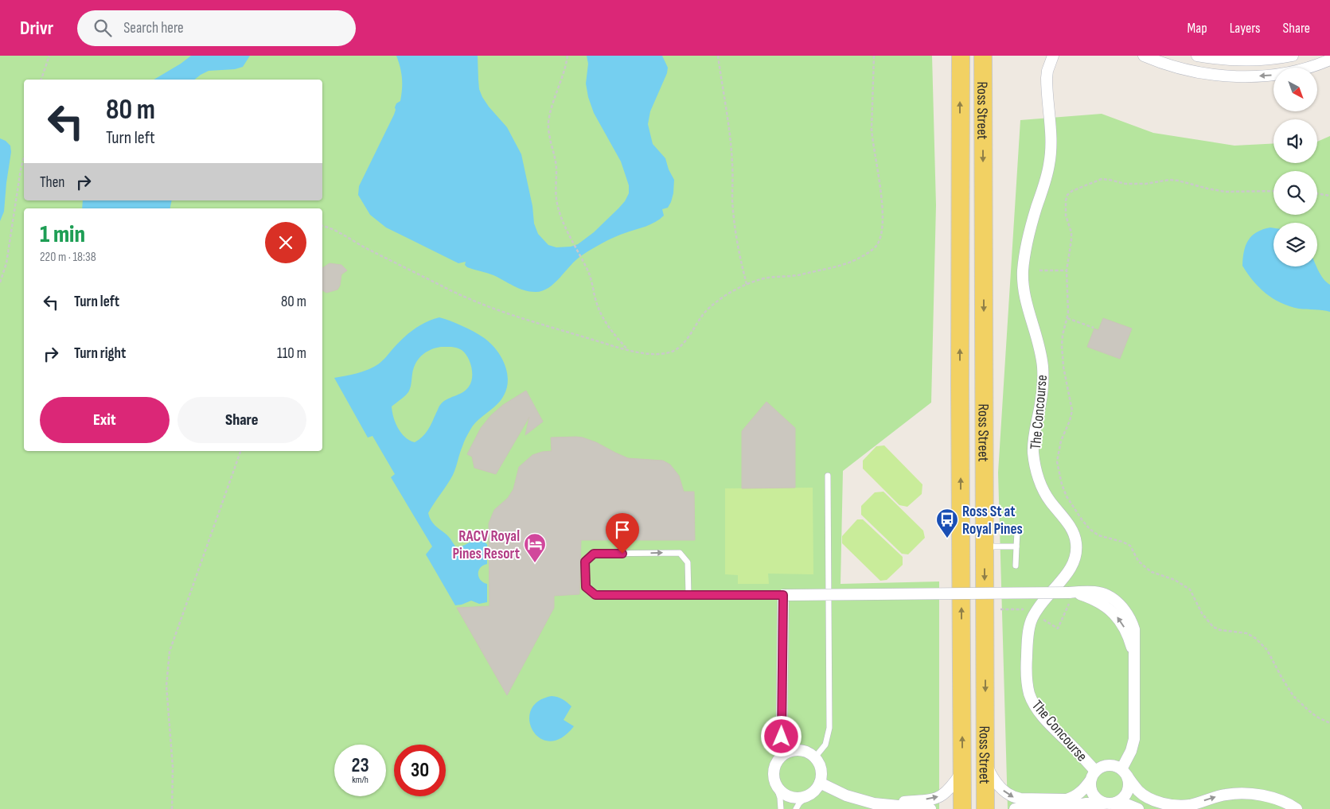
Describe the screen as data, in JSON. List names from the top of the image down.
{
  "streets": {
    "main road": ["Ross Street"],
    "street": ["The Concourse"]
  },
  "places": {
    "bus stop": ["Ross St at Royal Pines"],
    "hotel": ["RACV Royal Pines Resort"]
  },
  "north": "bottom right",
  "page": {
    "header": "Drivr",
    "search": "Search here",
    "nav": ["Map", "Layers", "Share"],
    "turn": ["80 m", "Turn left"],
    "then": "Then",
    "heading": ["1 min", "220 m · 18:38"],
    "list": [
      {
        "name": "Turn left",
        "value": "80 m"
      },
      {
        "name": "Turn right",
        "value": "110 m"
      }
    ],
    "buttons": ["Exit", "Share"],
    "speed": "23 km/h",
    "limit": "30"
  }
}
